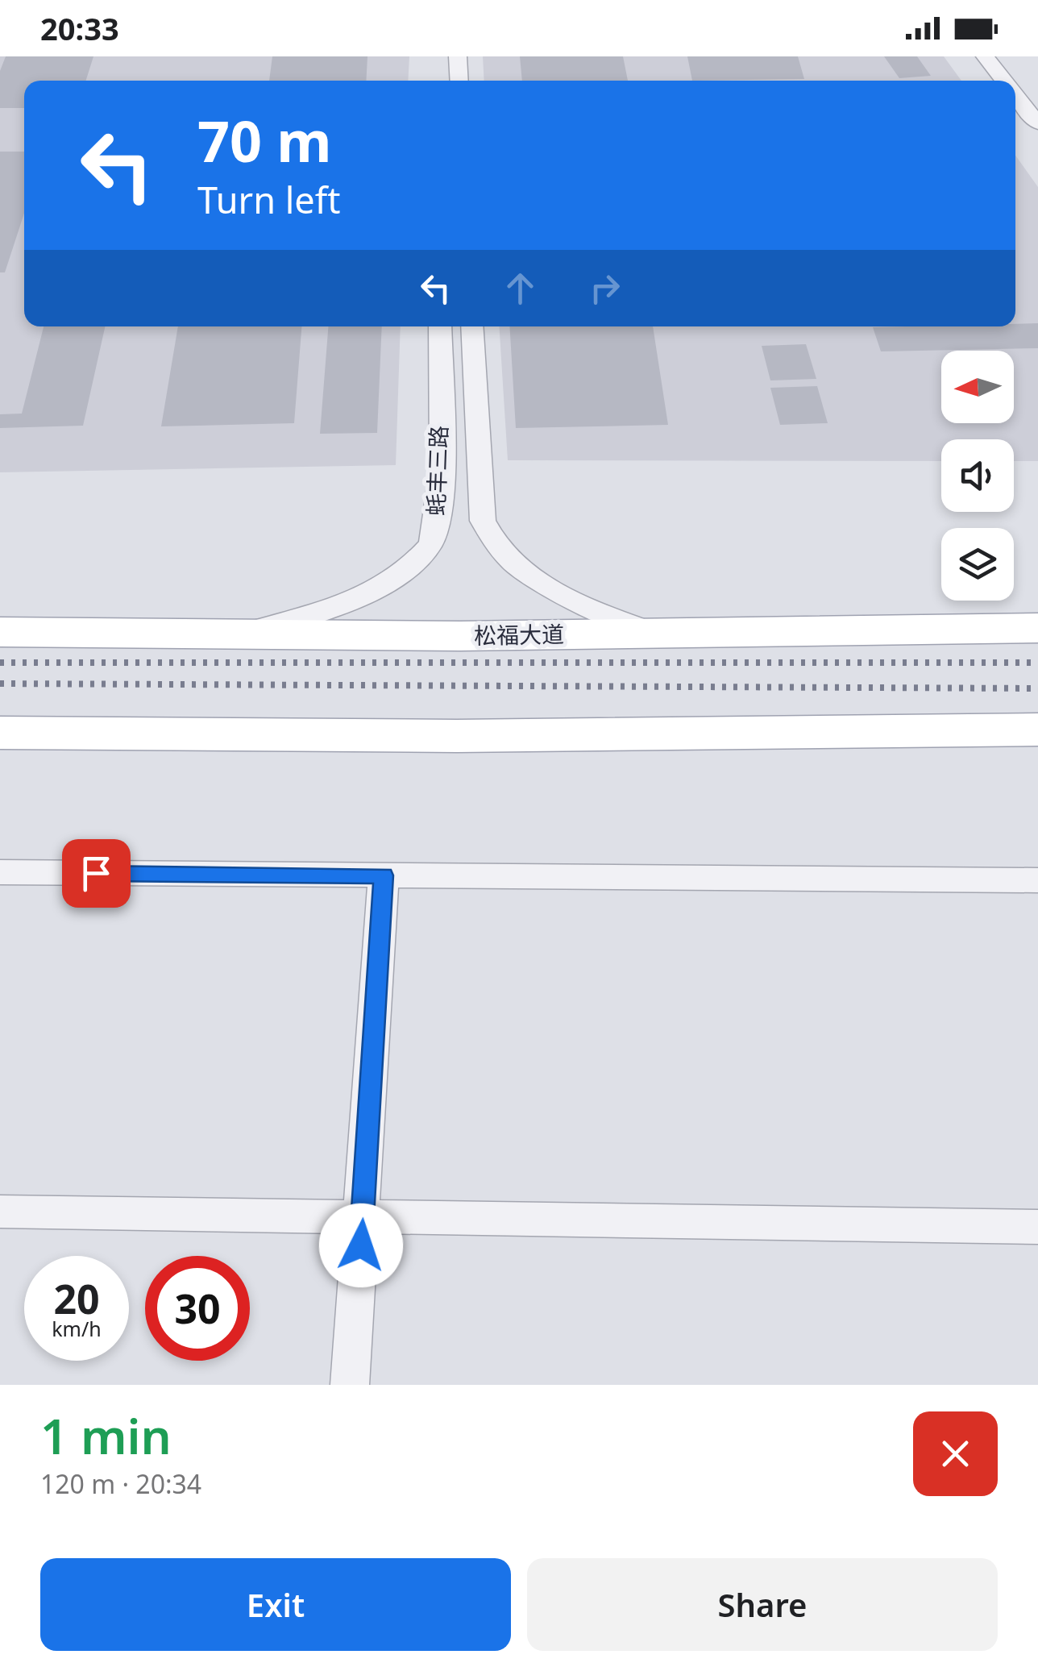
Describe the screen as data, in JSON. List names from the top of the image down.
{
  "streets": {
    "main road": ["松福大道"],
    "street": ["蚝丰三路"]
  },
  "crossings": [
    ["蚝丰三路", "松福大道"]
  ],
  "north": "left",
  "page": {
    "status": "20:33",
    "turn": ["70 m", "Turn left"],
    "speed": "20 km/h",
    "limit": "30",
    "heading": ["1 min", "120 m · 20:34"],
    "buttons": ["Exit", "Share"]
  }
}
